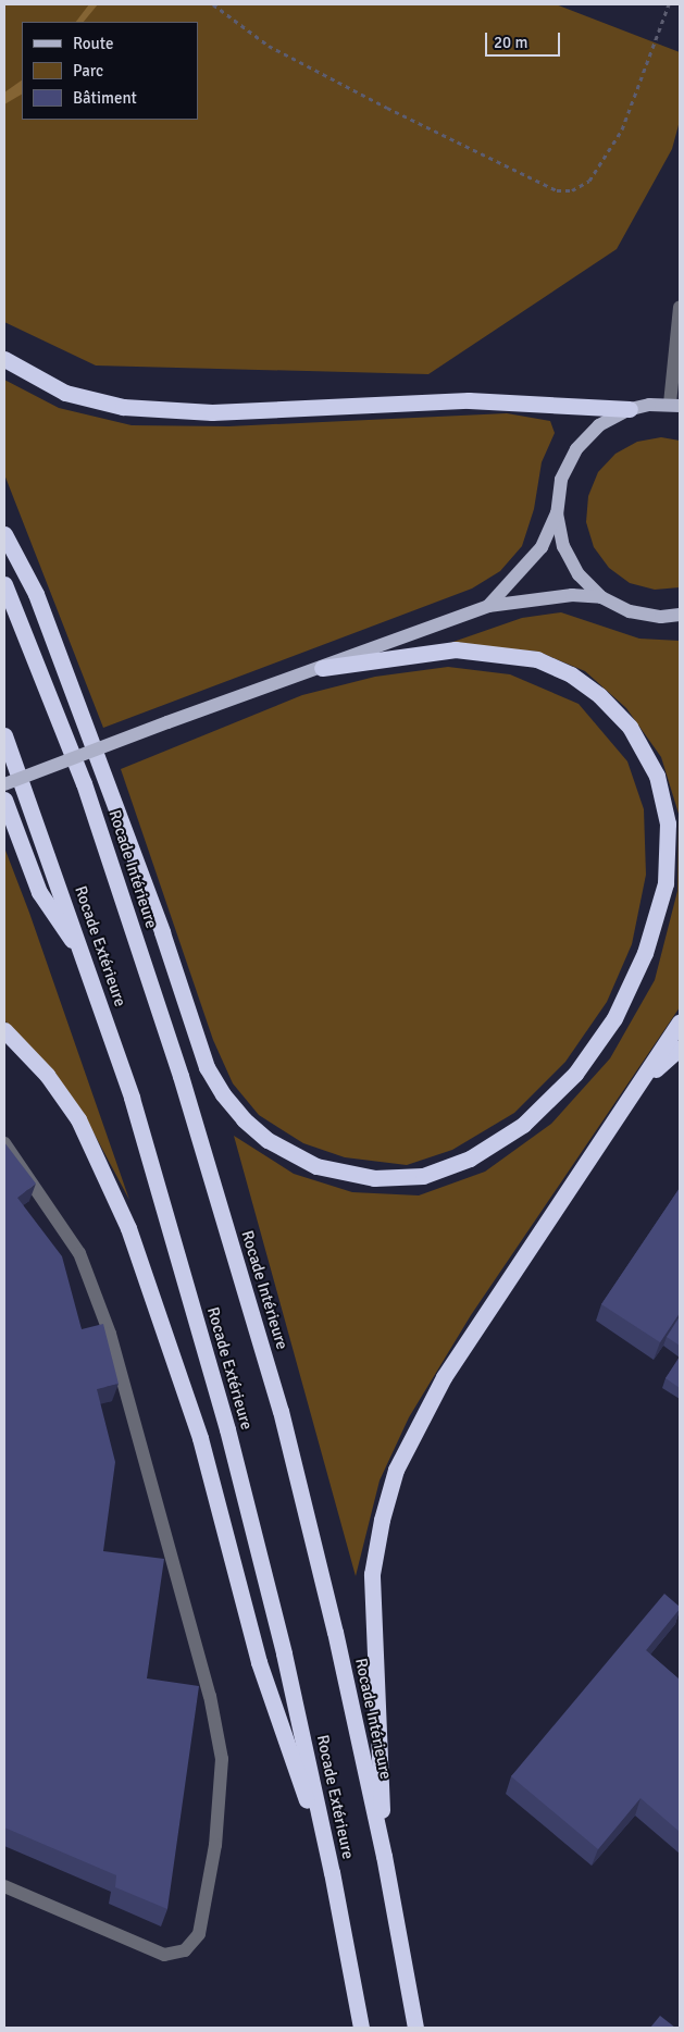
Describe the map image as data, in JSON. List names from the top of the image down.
{
  "streets": {
    "highway": ["Rocade Intérieure", "Rocade Extérieure"]
  },
  "legend": ["Route", "Parc", "Bâtiment"],
  "scale_bar": "20 m"
}
